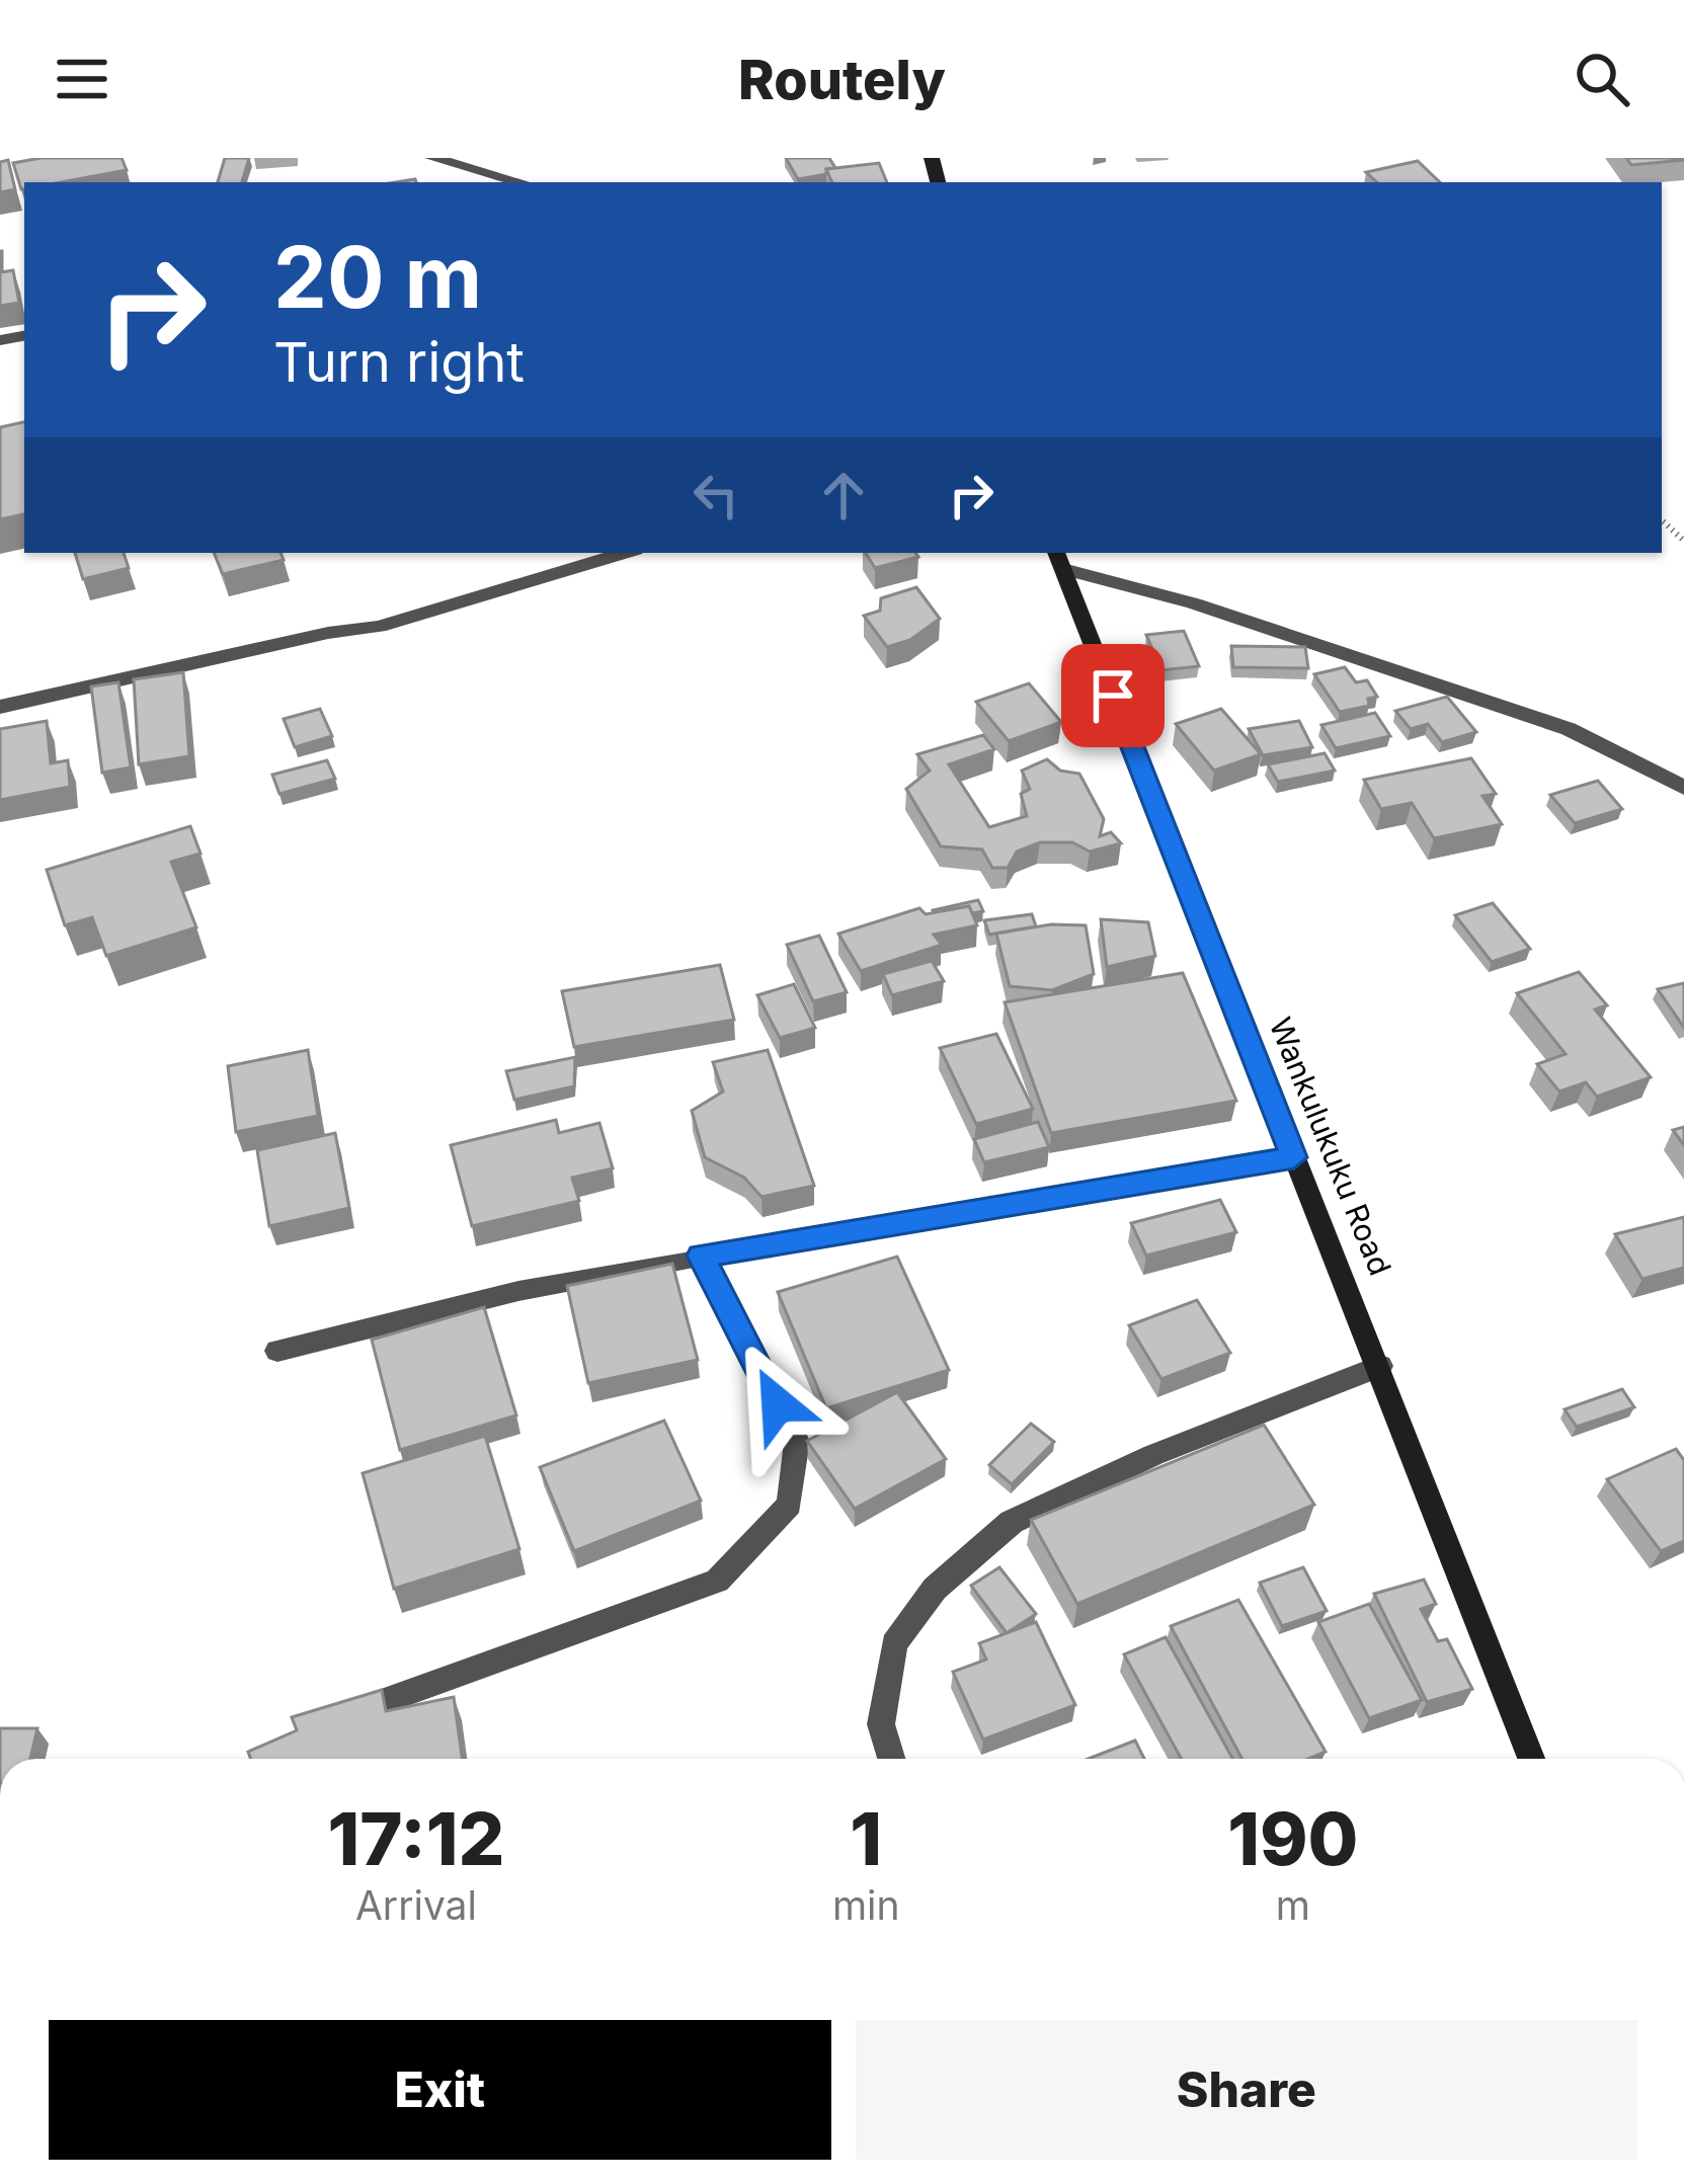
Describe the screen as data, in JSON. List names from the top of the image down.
{
  "streets": {
    "main road": ["Wankulukuku Road"]
  },
  "page": {
    "header": "Routely",
    "turn": ["20 m", "Turn right"],
    "eta": [
      "17:12",
      "Arrival",
      "1",
      "min",
      "190",
      "m"
    ],
    "buttons": ["Exit", "Share"]
  }
}
